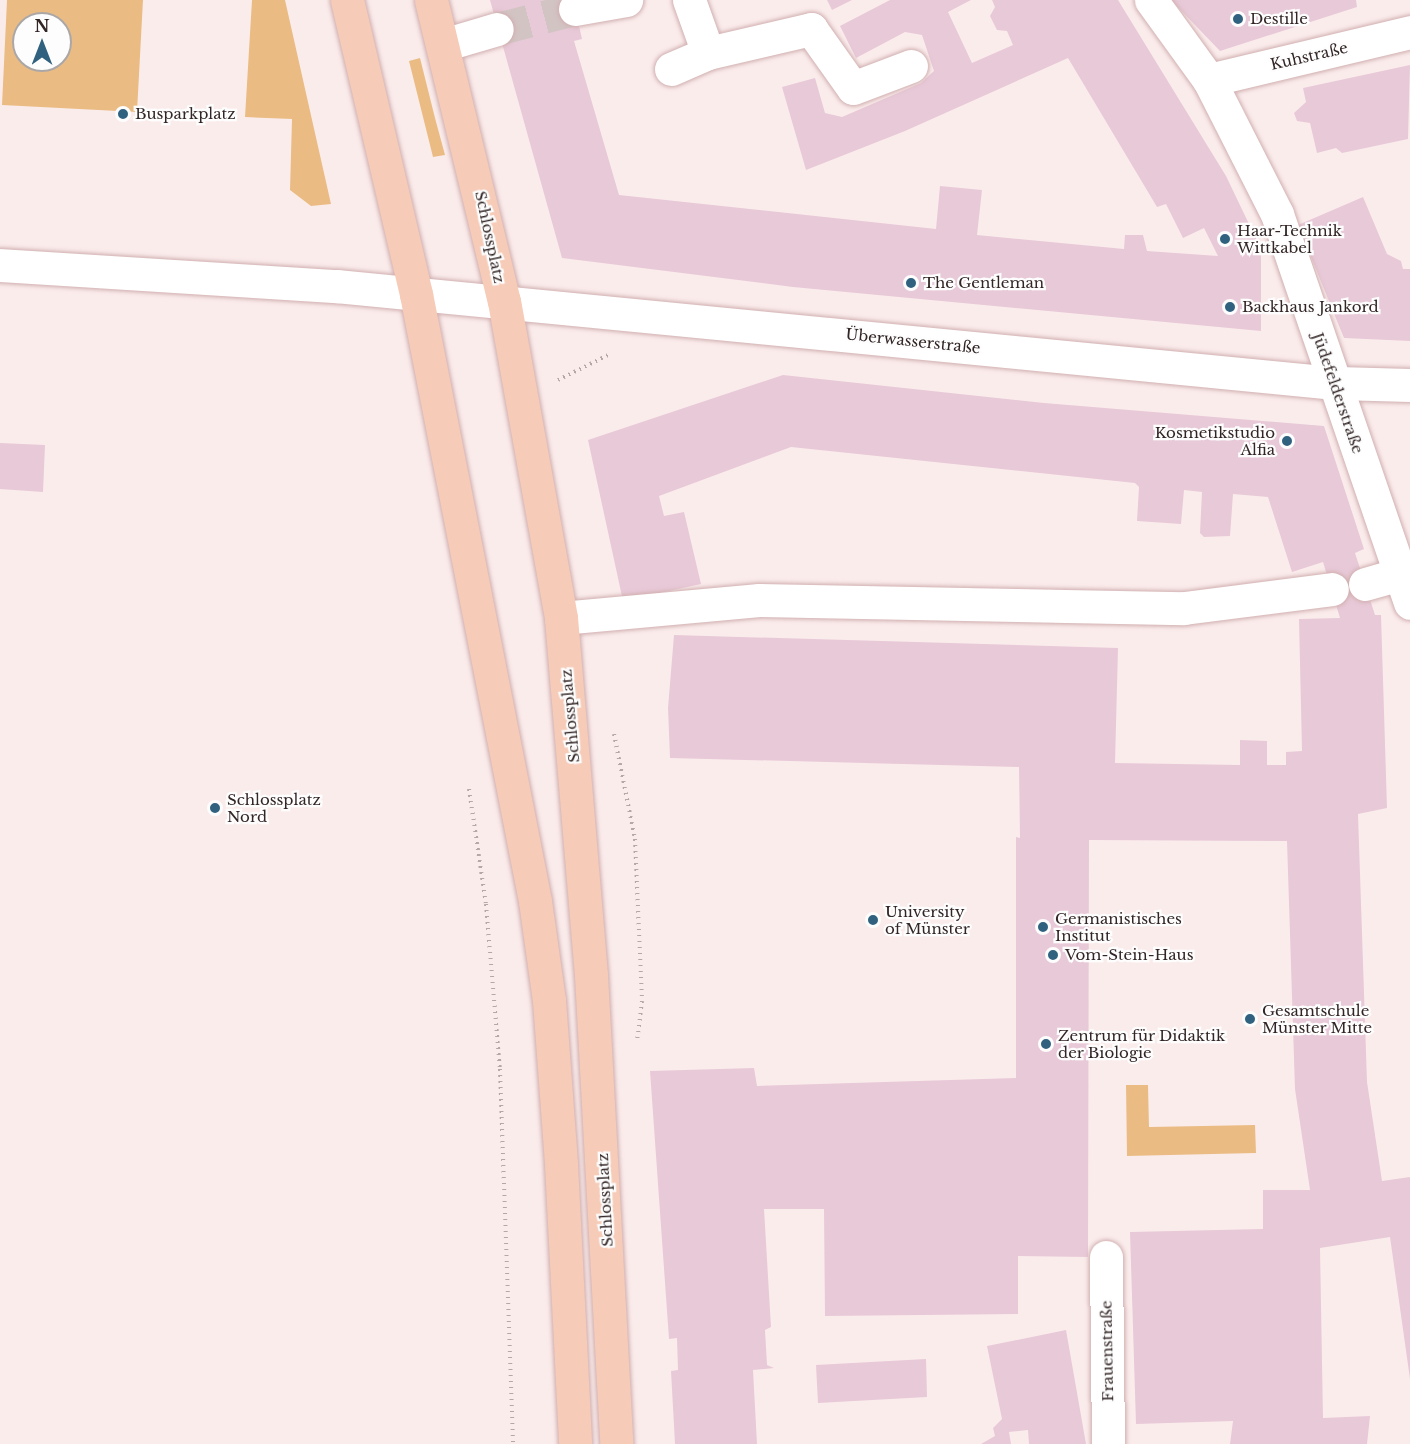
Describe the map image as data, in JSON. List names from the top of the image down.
{
  "streets": {
    "main road": ["Schlossplatz"],
    "street": [
      "Kuhstraße",
      "Überwasserstraße",
      "Jüdefelderstraße",
      "Frauenstraße"
    ]
  },
  "crossings": [
    ["Kuhstraße", "Jüdefelderstraße"],
    ["Schlossplatz", "Überwasserstraße"],
    ["Überwasserstraße", "Jüdefelderstraße"]
  ],
  "places": [
    "Destille",
    "Busparkplatz",
    "Haar-Technik Wittkabel",
    "The Gentleman",
    "Backhaus Jankord",
    "Kosmetikstudio Alfia",
    "Schlossplatz Nord",
    "University of Münster",
    "Germanistisches Institut",
    "Vom-Stein-Haus",
    "Gesamtschule Münster Mitte",
    "Zentrum für Didaktik der Biologie"
  ],
  "north": "top"
}
